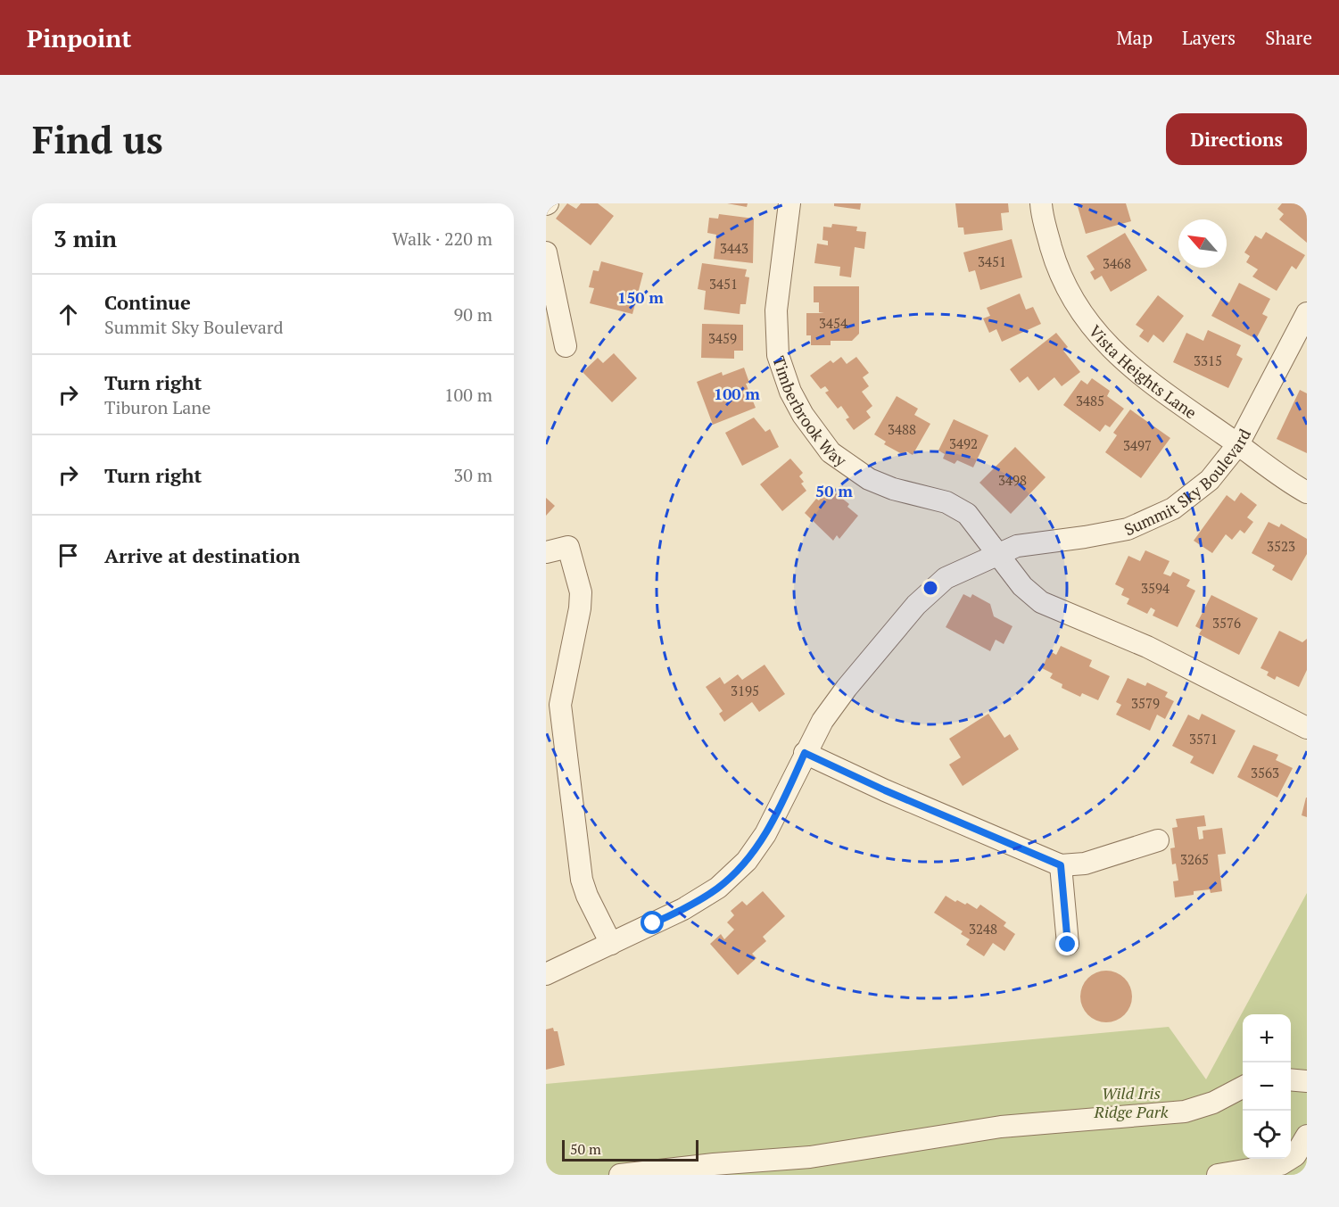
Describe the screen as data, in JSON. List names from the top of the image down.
{
  "streets": {
    "street": ["Vista Heights Lane", "Timberbrook Way", "Summit Sky Boulevard"]
  },
  "crossings": [
    ["Vista Heights Lane", "Summit Sky Boulevard"],
    ["Timberbrook Way", "Summit Sky Boulevard"]
  ],
  "parks": ["Wild Iris Ridge Park"],
  "house_numbers": [
    "3443",
    "3451",
    "3468",
    "3451",
    "3454",
    "3459",
    "3315",
    "3485",
    "3488",
    "3492",
    "3497",
    "3498",
    "3523",
    "3594",
    "3576",
    "3195",
    "3579",
    "3571",
    "3563",
    "3265",
    "3248"
  ],
  "scale_bar": "50 m",
  "north": "top left",
  "page": {
    "header": "Pinpoint",
    "nav": ["Map", "Layers", "Share"],
    "buttons": "Directions",
    "title": "Find us",
    "heading": ["3 min", "Walk · 220 m"],
    "list": [
      ["Continue", "Summit Sky Boulevard", "90 m"],
      ["Turn right", "Tiburon Lane", "100 m"],
      ["Turn right", "30 m"],
      "Arrive at destination"
    ],
    "map_buttons": ["+", "−"],
    "scale": "50 m"
  },
  "rings": ["150 m", "100 m", "50 m"]
}
